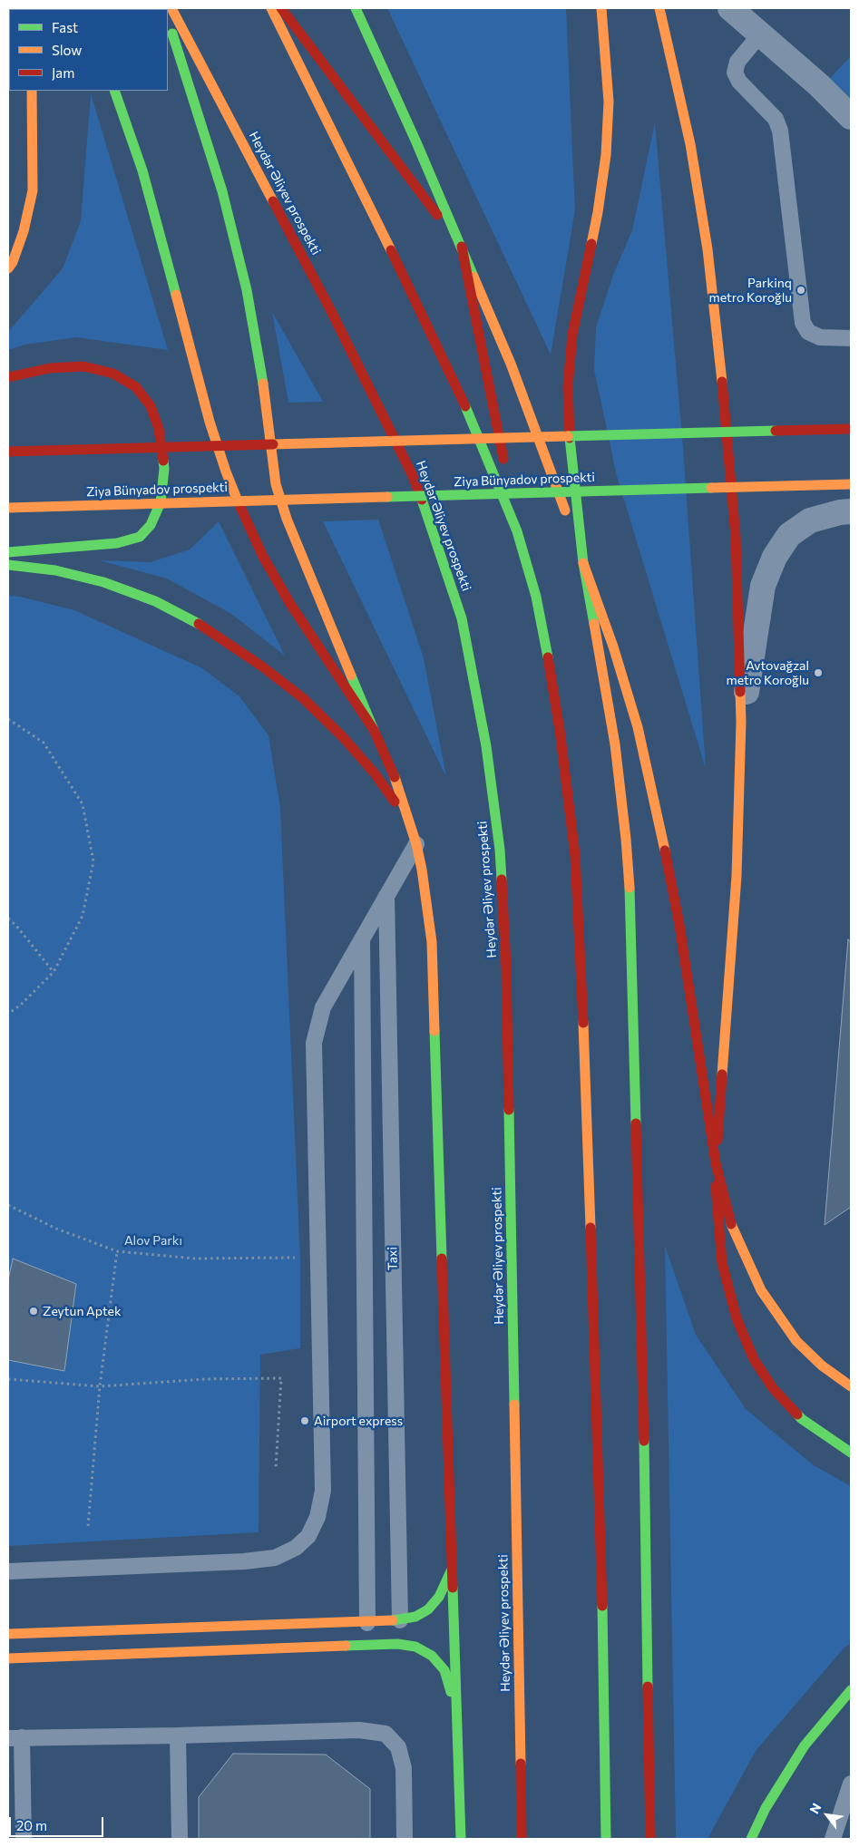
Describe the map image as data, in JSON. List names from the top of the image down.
{
  "streets": {
    "main road": ["Heydər Əliyev prospekti", "Ziya Bünyadov prospekti"],
    "lane": ["Taxi"]
  },
  "parks": ["Alov Parkı"],
  "places": [
    "Parkinq metro Koroğlu",
    "Avtovağzal metro Koroğlu",
    "Zeytun Aptek",
    "Airport express"
  ],
  "legend": ["Fast", "Slow", "Jam"],
  "scale_bar": "20 m",
  "north": "top left"
}
